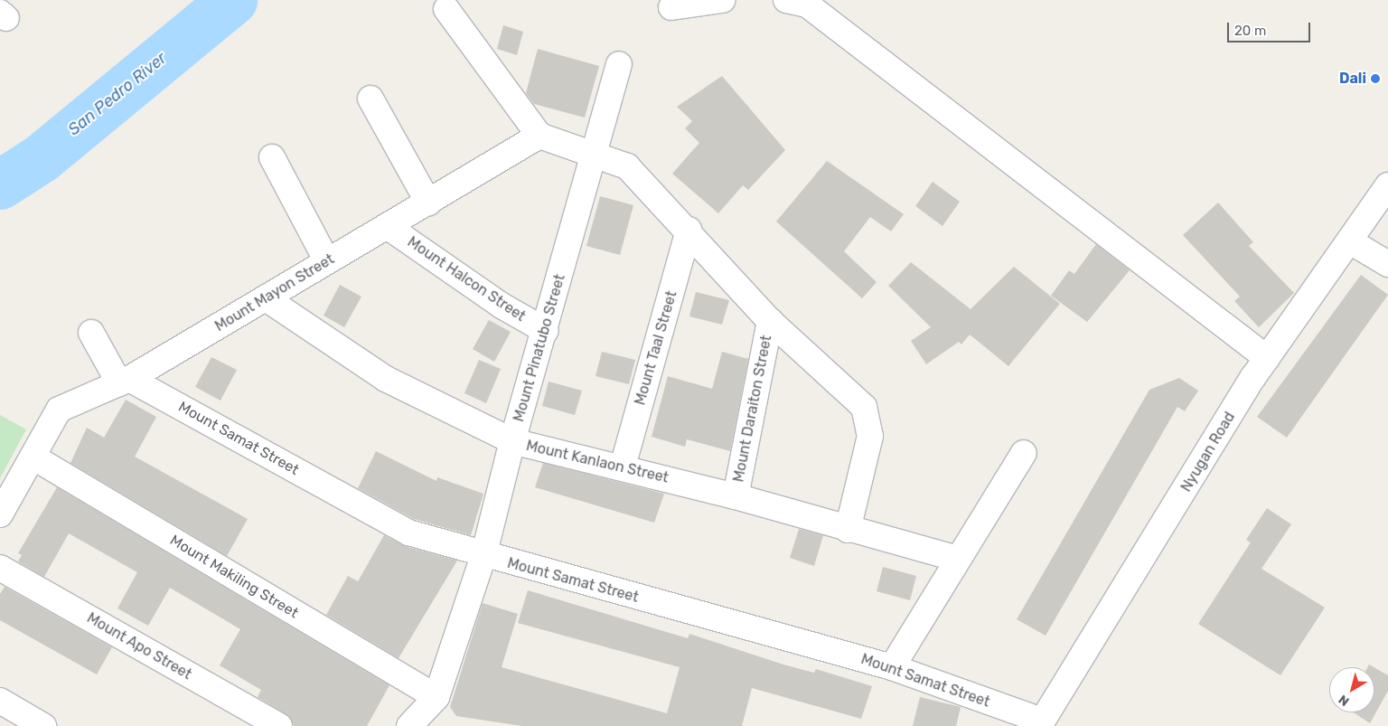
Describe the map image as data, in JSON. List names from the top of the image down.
{
  "streets": {
    "street": [
      "Mount Halcon Street",
      "Mount Mayon Street",
      "Mount Pinatubo Street",
      "Mount Taal Street",
      "Mount Daraiton Street",
      "Mount Samat Street",
      "Nyugan Road",
      "Mount Kanlaon Street",
      "Mount Makiling Street",
      "Mount Apo Street"
    ]
  },
  "crossings": [
    ["Mount Halcon Street", "Mount Mayon Street"],
    ["Mount Halcon Street", "Mount Pinatubo Street"],
    ["Mount Mayon Street", "Mount Samat Street"],
    ["Mount Mayon Street", "Mount Kanlaon Street"],
    ["Mount Mayon Street", "Mount Makiling Street"],
    ["Mount Pinatubo Street", "Mount Samat Street"],
    ["Mount Pinatubo Street", "Mount Kanlaon Street"],
    ["Mount Pinatubo Street", "Mount Makiling Street"],
    ["Mount Taal Street", "Mount Kanlaon Street"],
    ["Mount Daraiton Street", "Mount Kanlaon Street"],
    ["Mount Samat Street", "Nyugan Road"]
  ],
  "water": ["San Pedro River"],
  "places": ["Dali"],
  "scale_bar": "20 m",
  "north": "bottom left"
}
